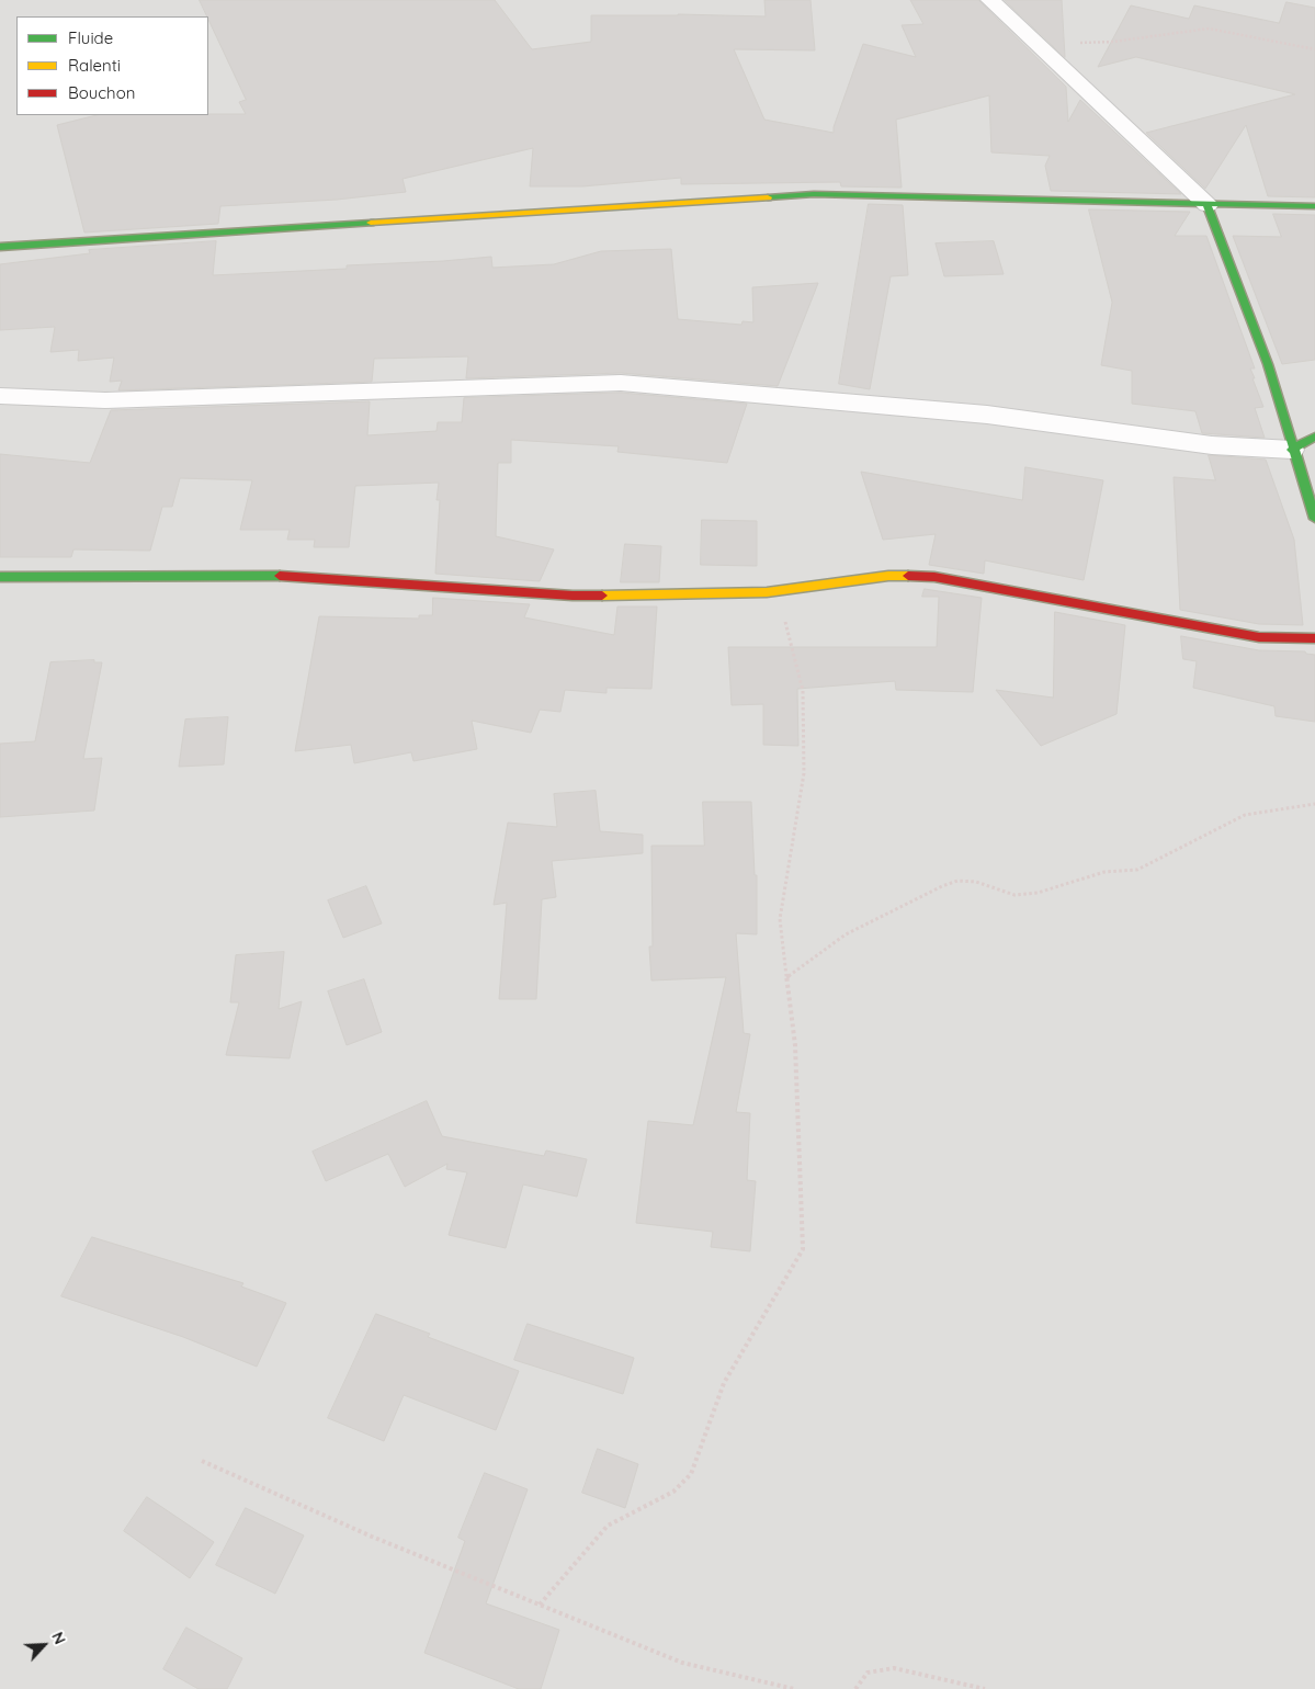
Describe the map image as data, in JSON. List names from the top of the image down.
{
  "legend": ["Fluide", "Ralenti", "Bouchon"],
  "north": "top right"
}
